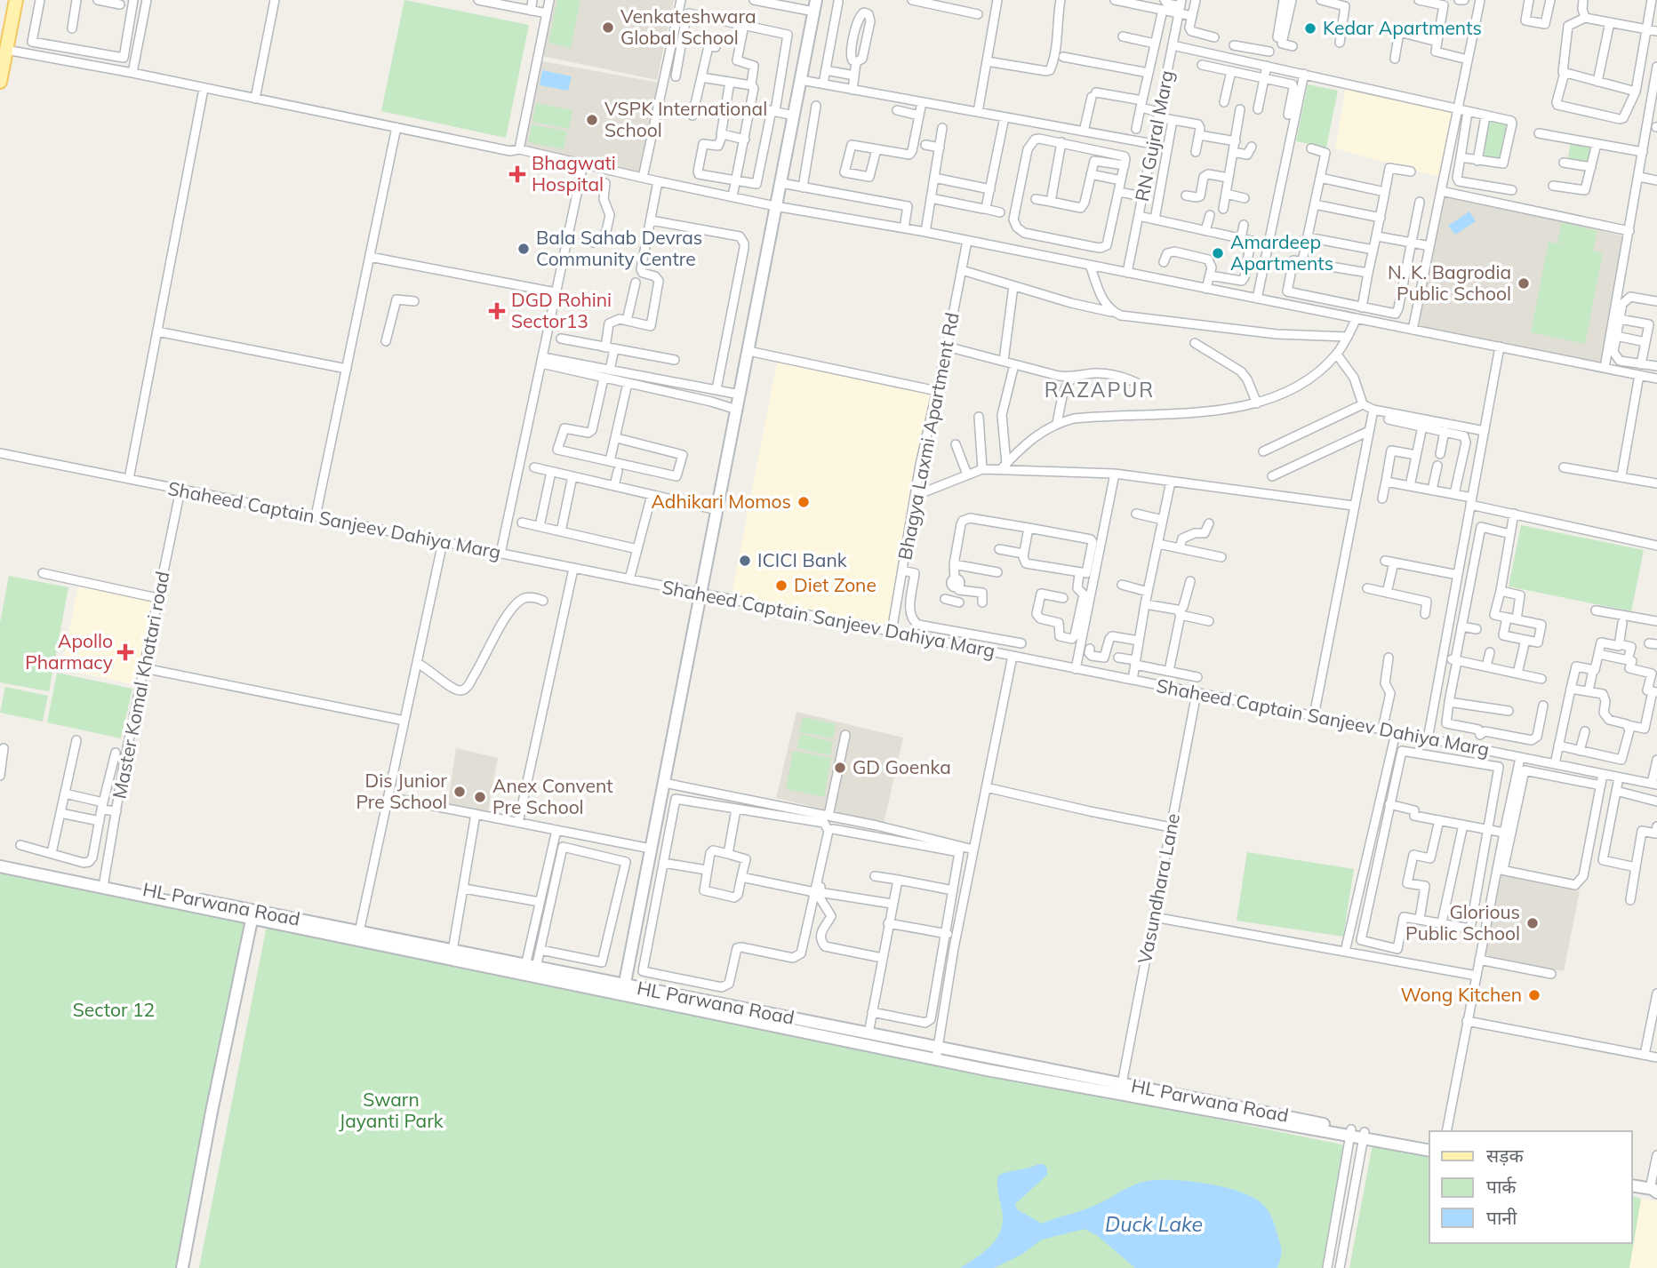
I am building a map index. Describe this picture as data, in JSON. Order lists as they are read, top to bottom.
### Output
{
  "streets": {
    "street": [
      "RN Gujral Marg",
      "Bhagya Laxmi Apartment Rd",
      "Shaheed Captain Sanjeev Dahiya Marg",
      "Master Komal Khatari road",
      "Vasundhara Lane",
      "HL Parwana Road"
    ]
  },
  "crossings": [
    ["Bhagya Laxmi Apartment Rd", "Shaheed Captain Sanjeev Dahiya Marg"],
    ["Shaheed Captain Sanjeev Dahiya Marg", "Master Komal Khatari road"],
    ["Shaheed Captain Sanjeev Dahiya Marg", "Vasundhara Lane"],
    ["Master Komal Khatari road", "HL Parwana Road"],
    ["Vasundhara Lane", "HL Parwana Road"]
  ],
  "districts": ["RAZAPUR"],
  "water": ["Duck Lake"],
  "parks": ["Sector 12", "Swarn Jayanti Park"],
  "places": {
    "other": [
      "Venkateshwara Global School",
      "Kedar Apartments",
      "VSPK International School",
      "Bala Sahab Devras Community Centre",
      "Amardeep Apartments",
      "N. K. Bagrodia Public School",
      "Adhikari Momos",
      "ICICI Bank",
      "Diet Zone",
      "GD Goenka",
      "Dis Junior Pre School",
      "Anex Convent Pre School",
      "Glorious Public School",
      "Wong Kitchen"
    ],
    "health": ["Bhagwati Hospital", "DGD Rohini Sector13", "Apollo Pharmacy"]
  },
  "legend": ["सड़क", "पार्क", "पानी"]
}
